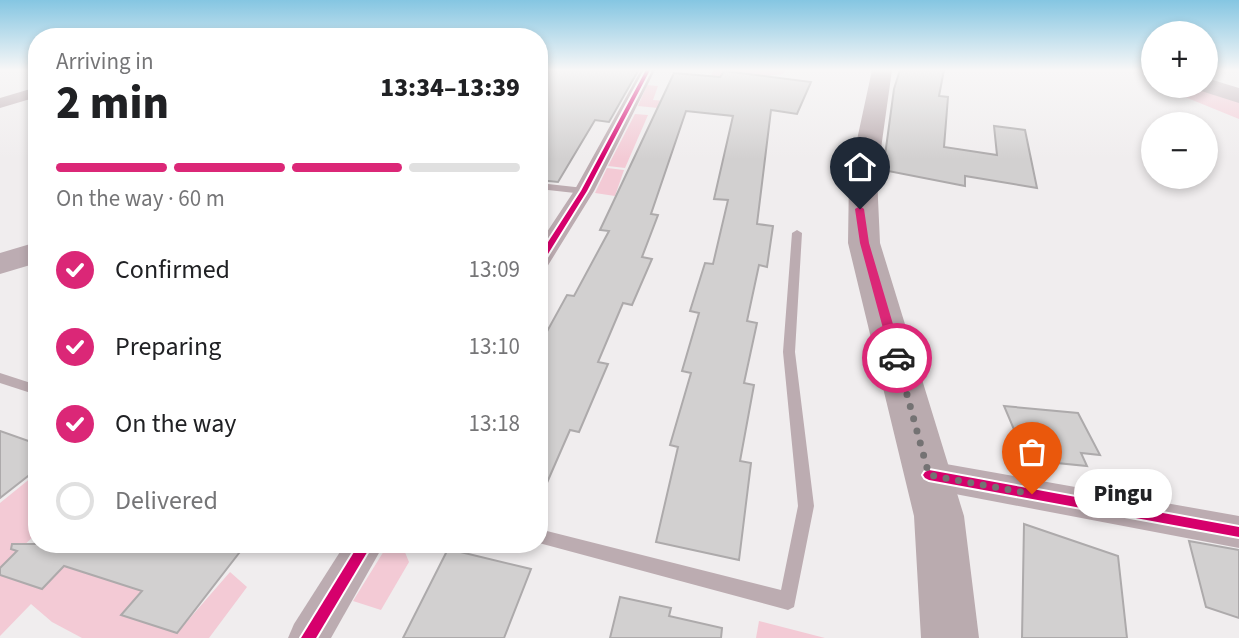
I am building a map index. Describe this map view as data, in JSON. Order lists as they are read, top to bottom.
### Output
{
  "places": ["Pingu"],
  "page": {
    "map_buttons": ["+", "−"],
    "heading": ["2 min", "Arriving in", "13:34–13:39"],
    "bar": "On the way · 60 m",
    "list": [
      ["Confirmed", "13:09"],
      ["Preparing", "13:10"],
      ["On the way", "13:18"],
      "Delivered"
    ],
    "bubble": "Pingu"
  }
}
